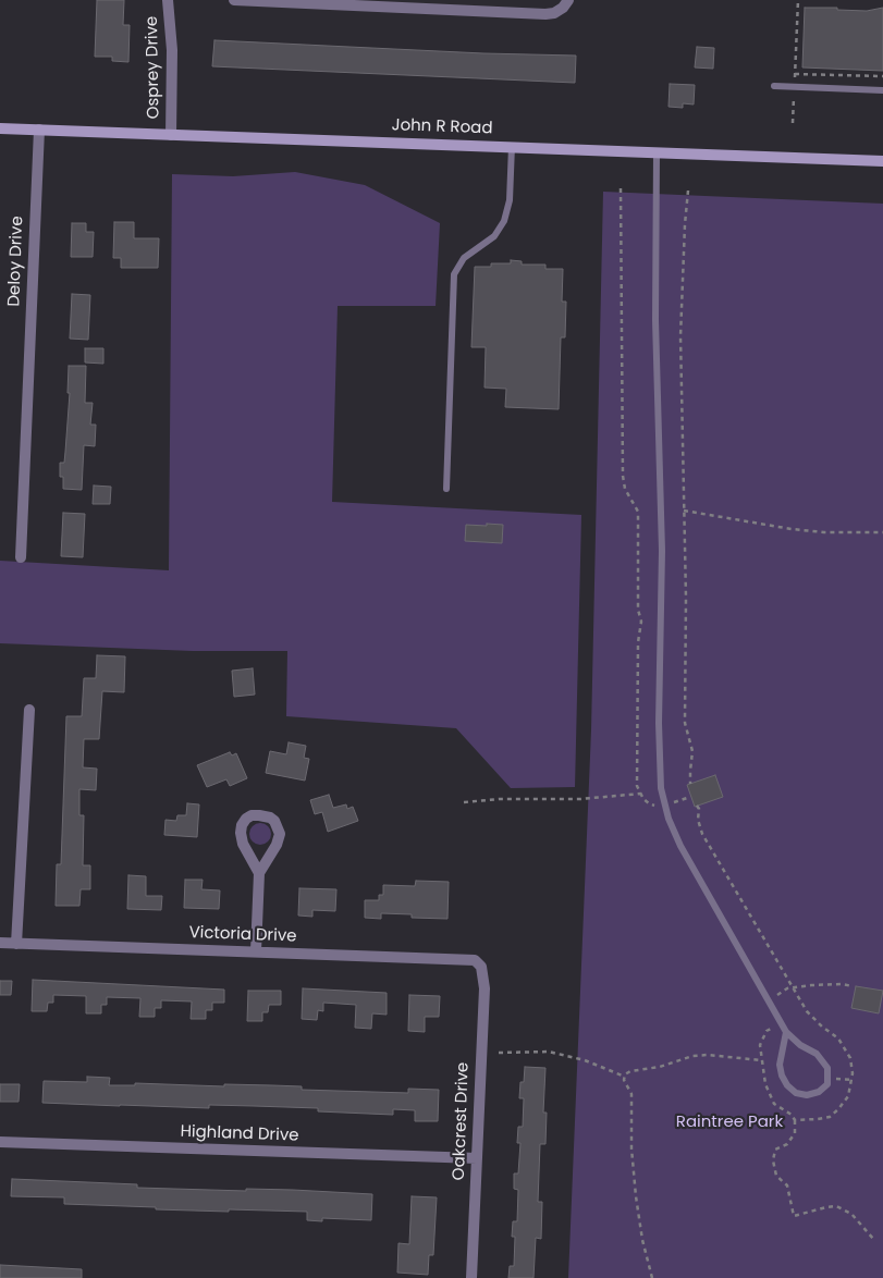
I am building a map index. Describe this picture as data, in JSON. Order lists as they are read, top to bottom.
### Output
{
  "streets": {
    "main road": ["John R Road"],
    "street": [
      "Osprey Drive",
      "Deloy Drive",
      "Victoria Drive",
      "Oakcrest Drive",
      "Highland Drive"
    ]
  },
  "crossings": [
    ["Osprey Drive", "John R Road"],
    ["John R Road", "Deloy Drive"],
    ["Victoria Drive", "Oakcrest Drive"],
    ["Oakcrest Drive", "Highland Drive"]
  ],
  "parks": ["Raintree Park"]
}
